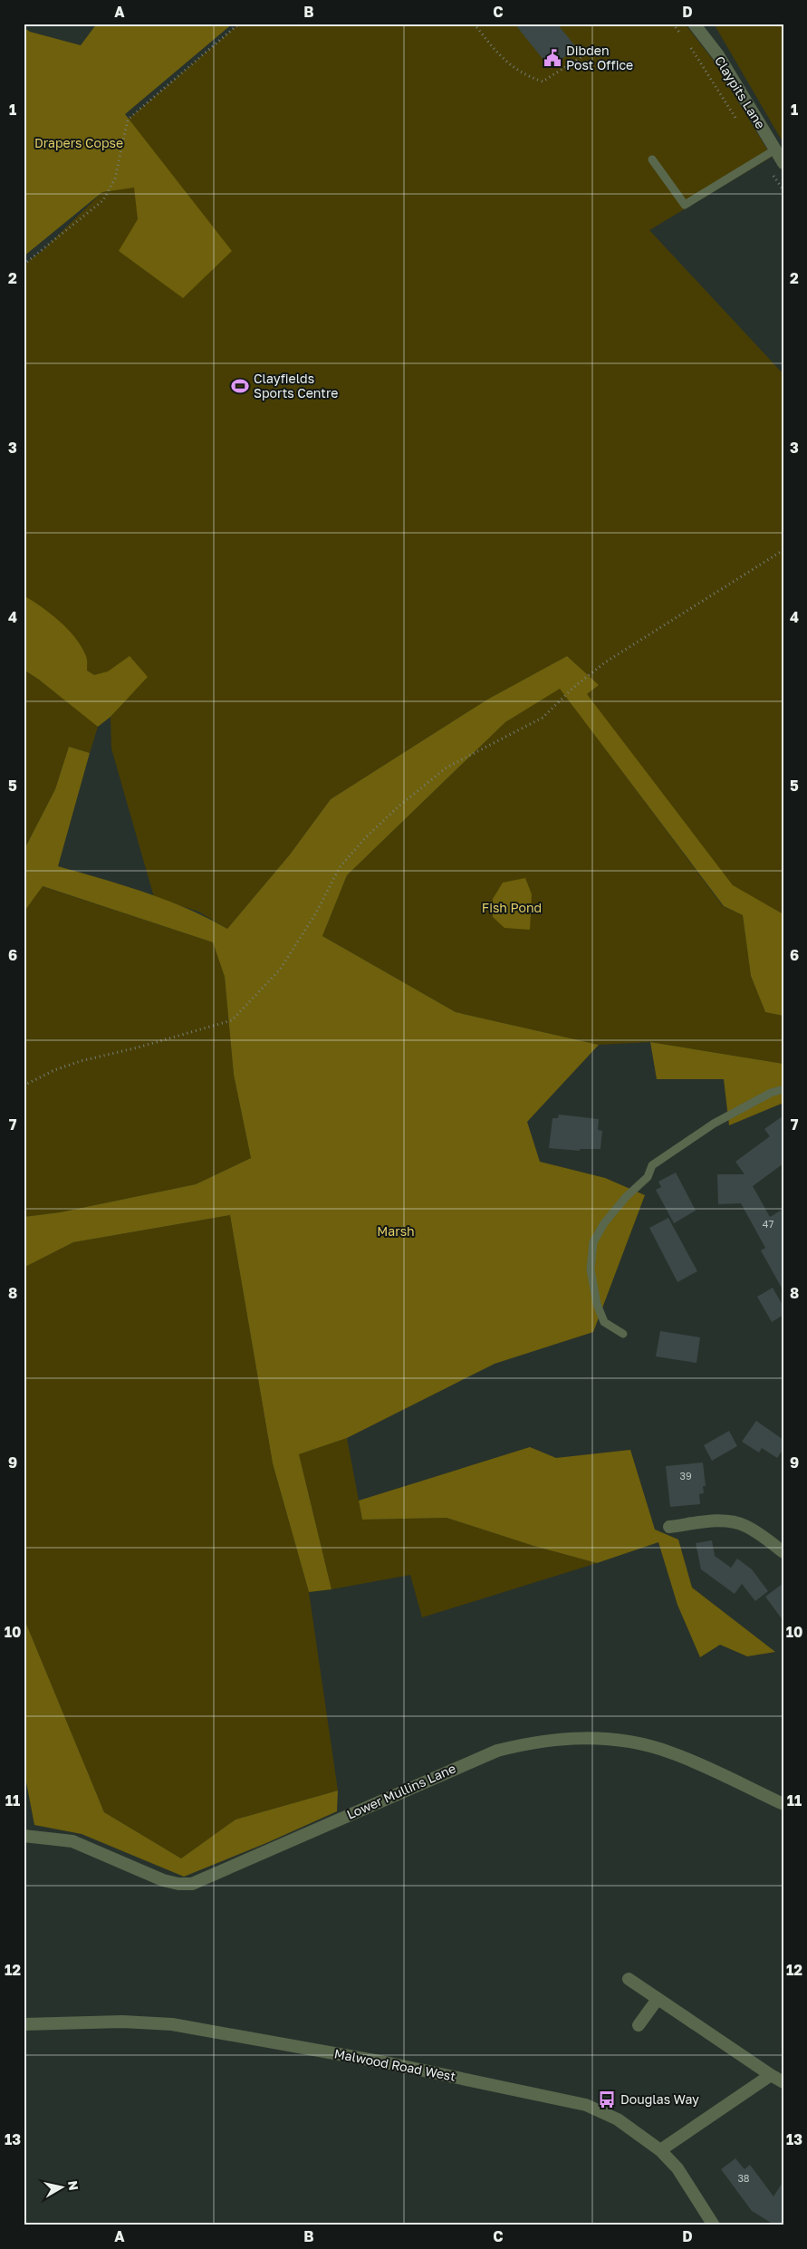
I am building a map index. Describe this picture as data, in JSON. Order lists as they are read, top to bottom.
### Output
{
  "streets": {
    "street": ["Claypits Lane", "Lower Mullins Lane", "Malwood Road West"]
  },
  "parks": ["Drapers Copse", "Fish Pond", "Marsh"],
  "places": {
    "public building": ["Dibden Post Office"],
    "sports": ["Clayfields Sports Centre"],
    "bus stop": ["Douglas Way"]
  },
  "house_numbers": ["47", "39", "38"],
  "north": "right",
  "grid": {
    "columns": [
      "A",
      "B",
      "C",
      "D"
    ],
    "rows": [
      "1",
      "2",
      "3",
      "4",
      "5",
      "6",
      "7",
      "8",
      "9",
      "10",
      "11",
      "12",
      "13"
    ]
  }
}
